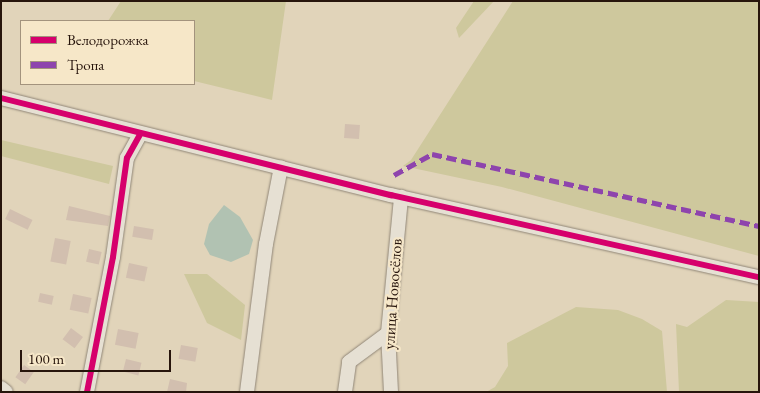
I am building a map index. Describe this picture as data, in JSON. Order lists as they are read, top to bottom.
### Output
{
  "streets": {
    "street": ["улица Новосёлов"]
  },
  "legend": ["Велодорожка", "Тропа"],
  "scale_bar": "100 m"
}
